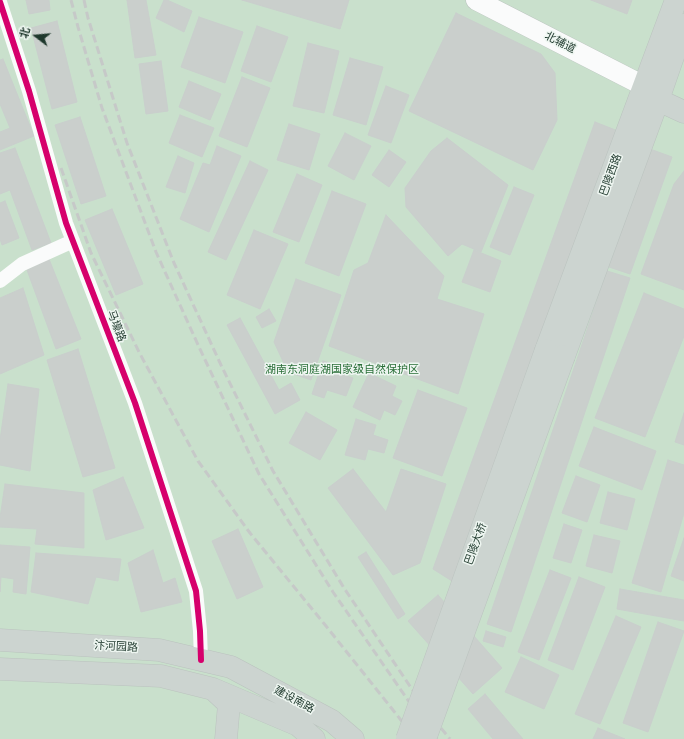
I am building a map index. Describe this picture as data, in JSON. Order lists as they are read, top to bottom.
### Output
{
  "streets": {
    "main road": [
      "北辅道",
      "巴陵西路",
      "巴陵大桥",
      "汴河园路",
      "建设南路"
    ],
    "street": ["马壕路"]
  },
  "crossings": [
    ["北辅道", "巴陵西路"],
    ["巴陵西路", "巴陵大桥"],
    ["马壕路", "汴河园路"],
    ["汴河园路", "建设南路"]
  ],
  "parks": ["湖南东洞庭湖国家级自然保护区"],
  "north": "left"
}
